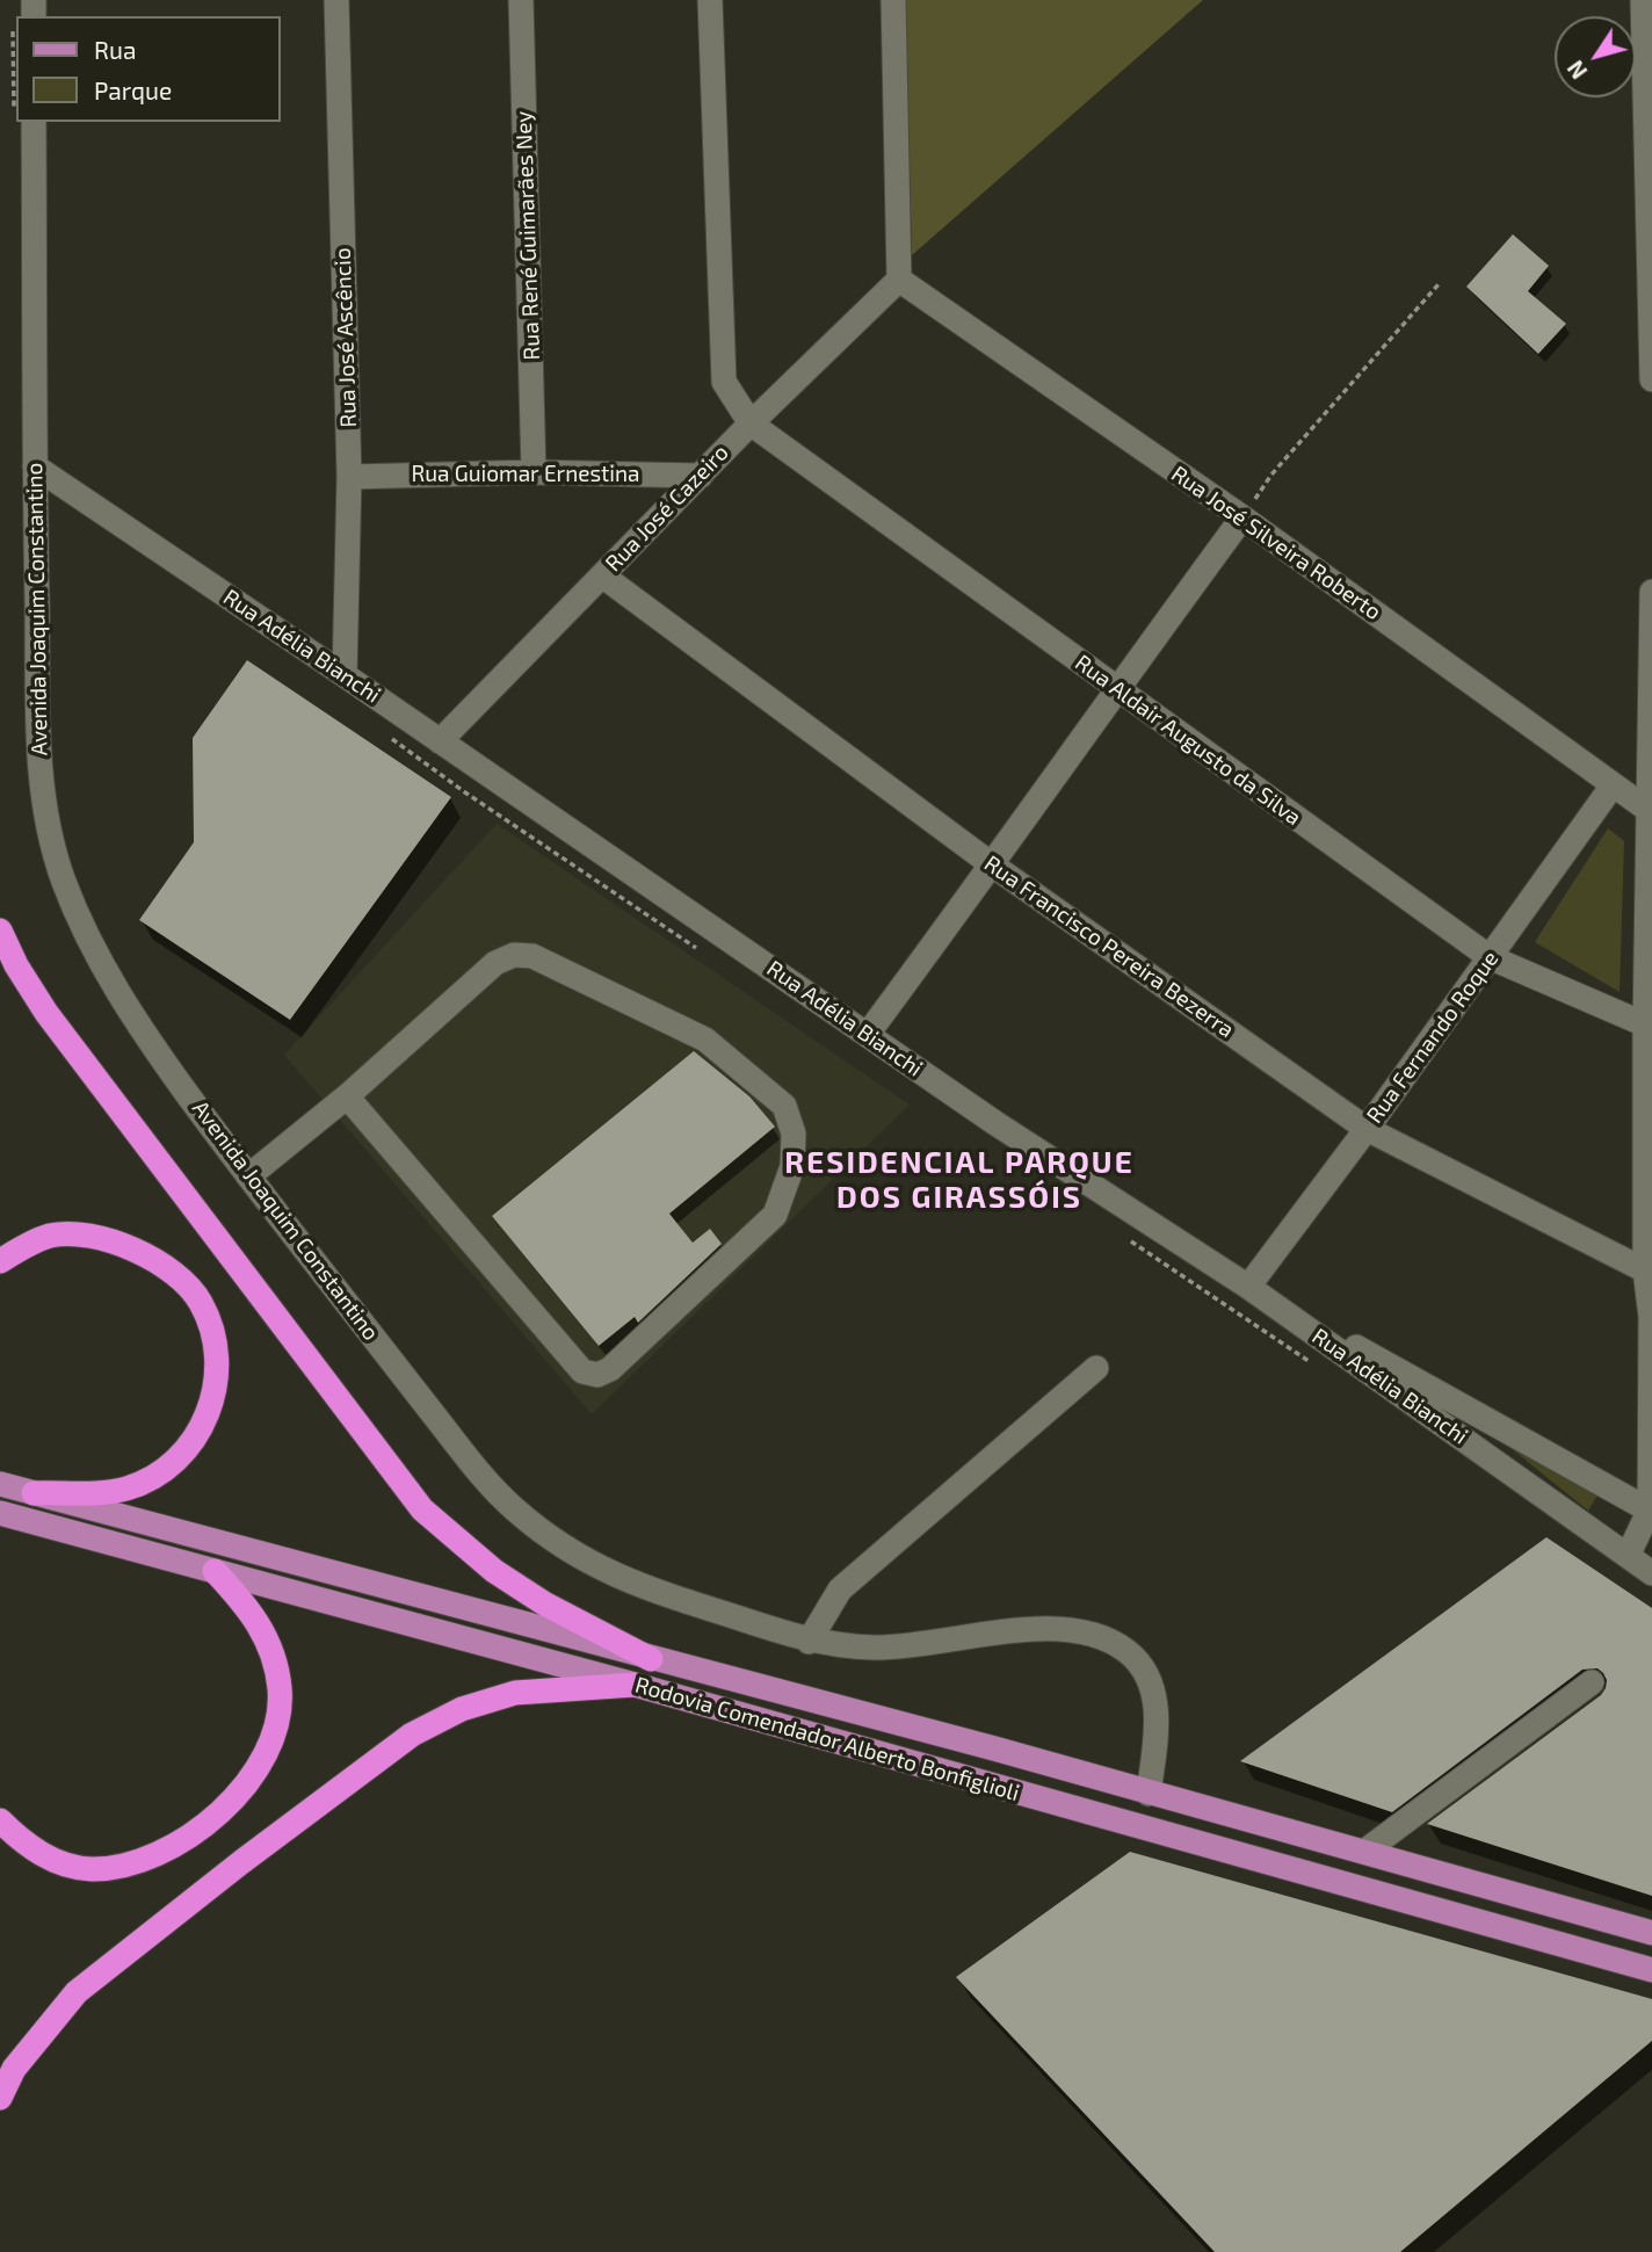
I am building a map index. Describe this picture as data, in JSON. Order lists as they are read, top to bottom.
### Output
{
  "streets": {
    "main road": ["Rodovia Comendador Alberto Bonfiglioli"],
    "street": [
      "Rua René Guimarães Ney",
      "Rua José Ascêncio",
      "Rua Guiomar Ernestina",
      "Rua José Cazeiro",
      "Rua José Silveira Roberto",
      "Avenida Joaquim Constantino",
      "Rua Adélia Bianchi",
      "Rua Aldair Augusto da Silva",
      "Rua Francisco Pereira Bezerra",
      "Rua Fernando Roque"
    ]
  },
  "crossings": [
    ["Rua René Guimarães Ney", "Rua Guiomar Ernestina"],
    ["Rua José Ascêncio", "Rua Guiomar Ernestina"],
    ["Rua José Ascêncio", "Rua Adélia Bianchi"],
    ["Rua Guiomar Ernestina", "Rua José Cazeiro"],
    ["Rua José Cazeiro", "Rua José Silveira Roberto"],
    ["Rua José Cazeiro", "Rua Adélia Bianchi"],
    ["Rua José Cazeiro", "Rua Aldair Augusto da Silva"],
    ["Rua José Cazeiro", "Rua Francisco Pereira Bezerra"],
    ["Rua José Silveira Roberto", "Rua Fernando Roque"],
    ["Avenida Joaquim Constantino", "Rua Adélia Bianchi"],
    ["Avenida Joaquim Constantino", "Rodovia Comendador Alberto Bonfiglioli"],
    ["Rua Adélia Bianchi", "Rua Fernando Roque"],
    ["Rua Aldair Augusto da Silva", "Rua Fernando Roque"],
    ["Rua Francisco Pereira Bezerra", "Rua Fernando Roque"]
  ],
  "districts": ["RESIDENCIAL PARQUE DOS GIRASSÓIS"],
  "legend": ["Rua", "Parque"],
  "north": "bottom left"
}
